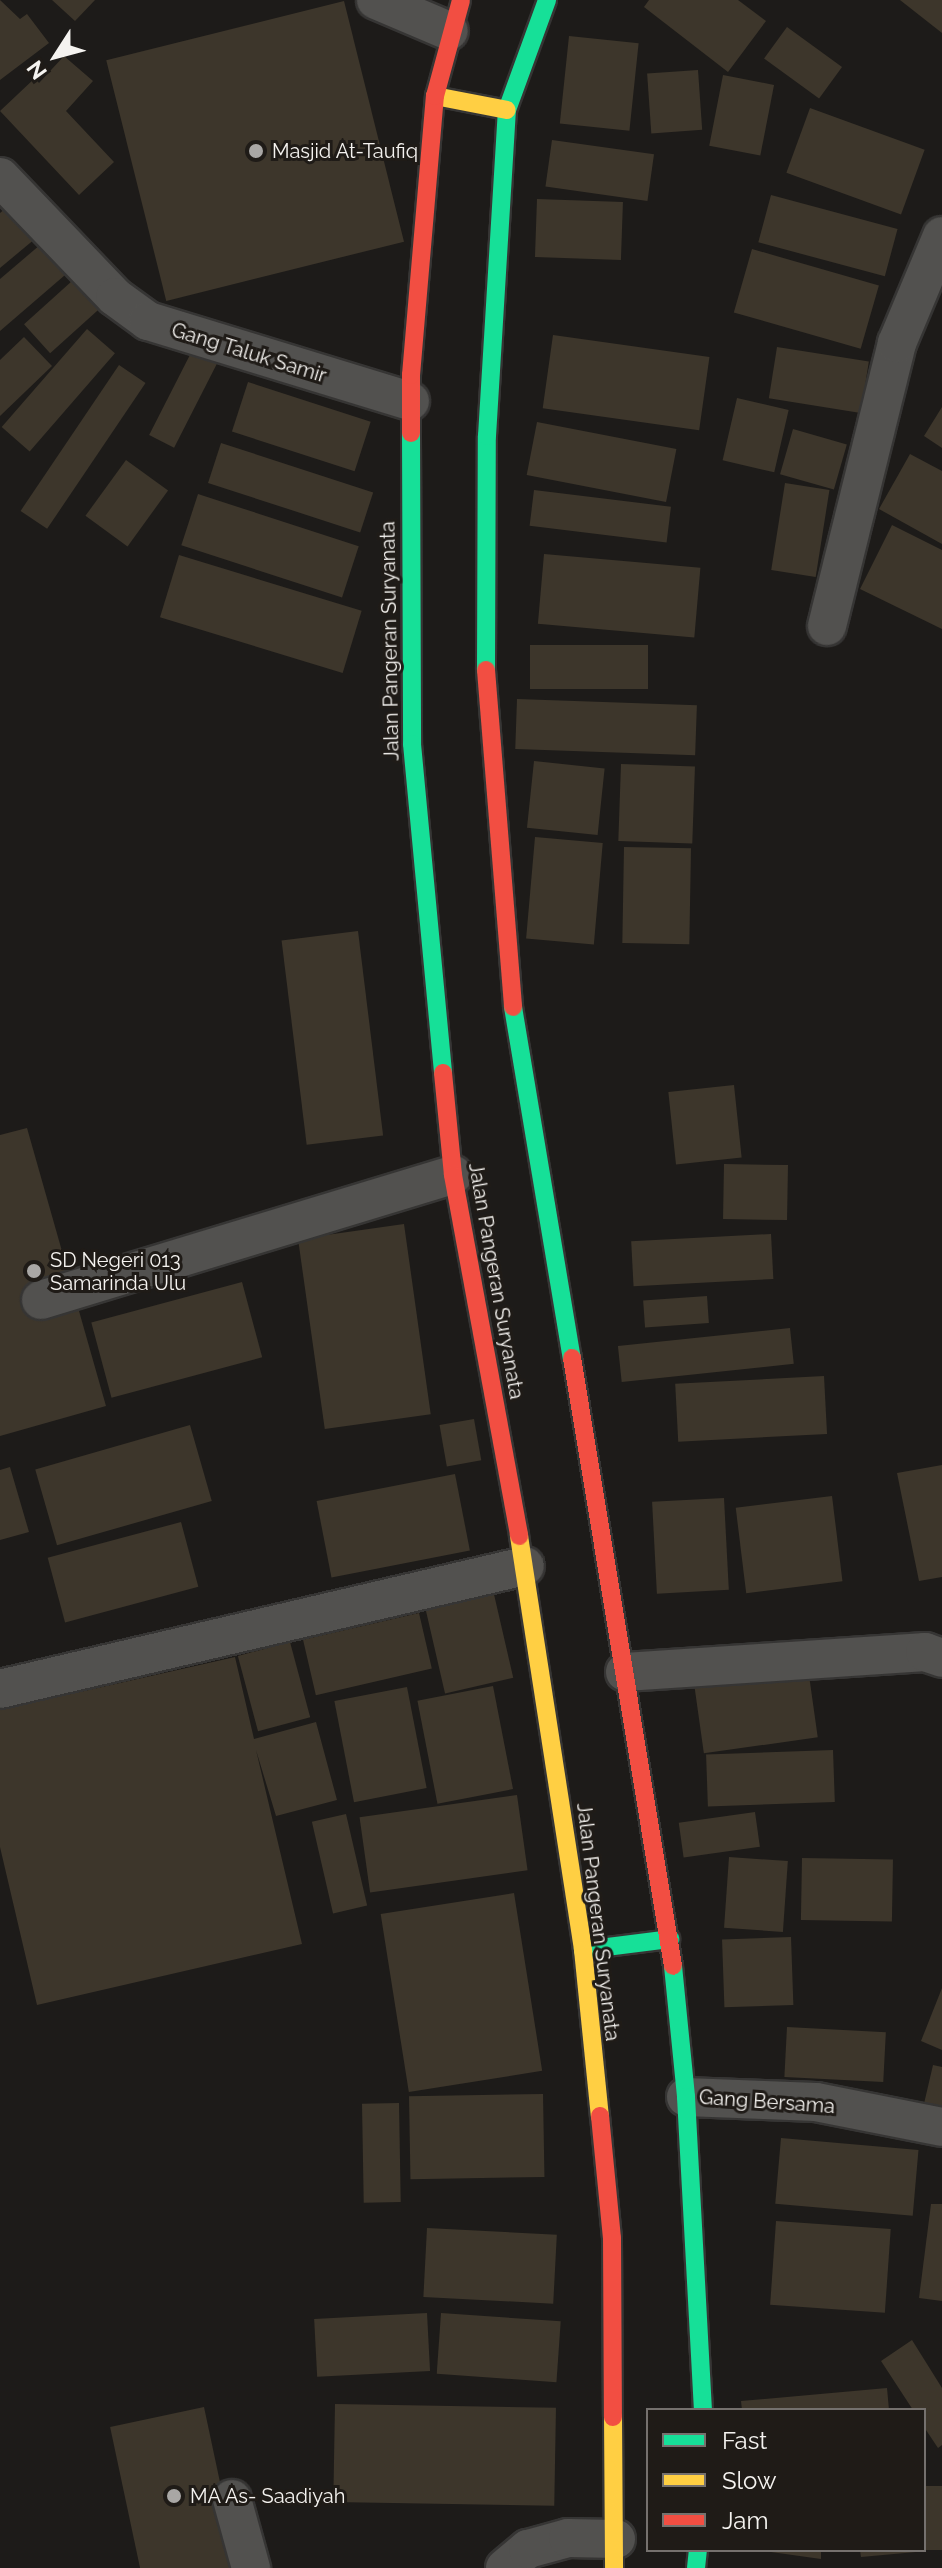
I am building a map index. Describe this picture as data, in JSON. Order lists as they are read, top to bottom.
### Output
{
  "streets": {
    "main road": ["Jalan Pangeran Suryanata"],
    "street": ["Gang Taluk Samir", "Gang Bersama"]
  },
  "crossings": [
    ["Gang Taluk Samir", "Jalan Pangeran Suryanata"]
  ],
  "places": ["Masjid At-Taufiq", "SD Negeri 013 Samarinda Ulu", "MA As- Saadiyah"],
  "legend": ["Fast", "Slow", "Jam"],
  "north": "bottom left"
}
